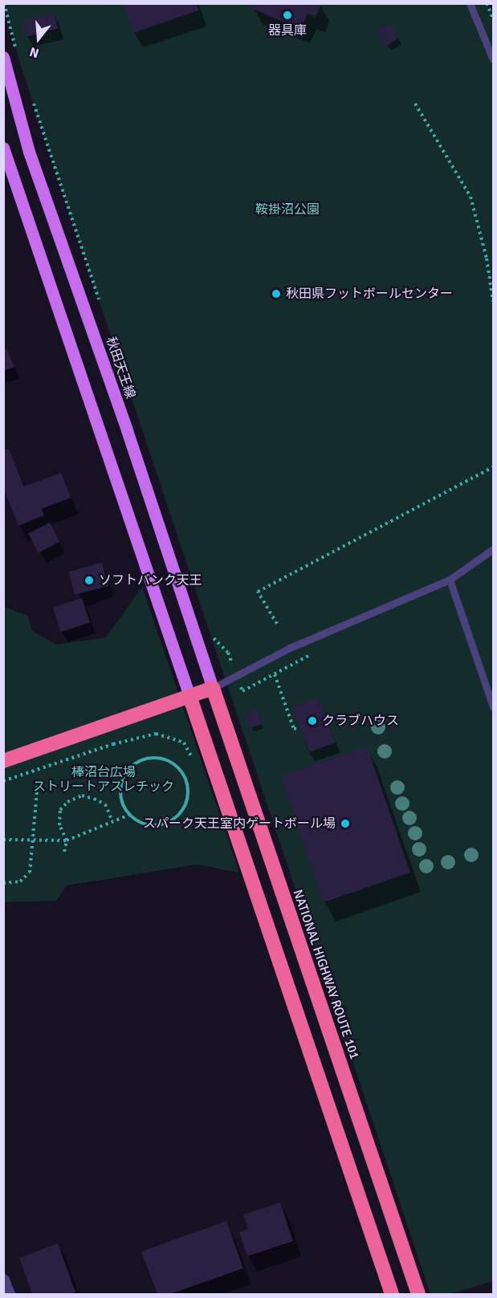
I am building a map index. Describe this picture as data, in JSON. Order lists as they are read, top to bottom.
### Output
{
  "streets": {
    "highway": ["NATIONAL HIGHWAY ROUTE 101"],
    "main road": ["秋田天王線"]
  },
  "crossings": [
    ["秋田天王線", "NATIONAL HIGHWAY ROUTE 101"]
  ],
  "parks": ["鞍掛沼公園", "棒沼台広場 ストリートアスレチック"],
  "places": [
    "器具庫",
    "秋田県フットボールセンター",
    "ソフトバンク天王",
    "クラブハウス",
    "スパーク天王室内ゲートボール場"
  ],
  "north": "bottom"
}
